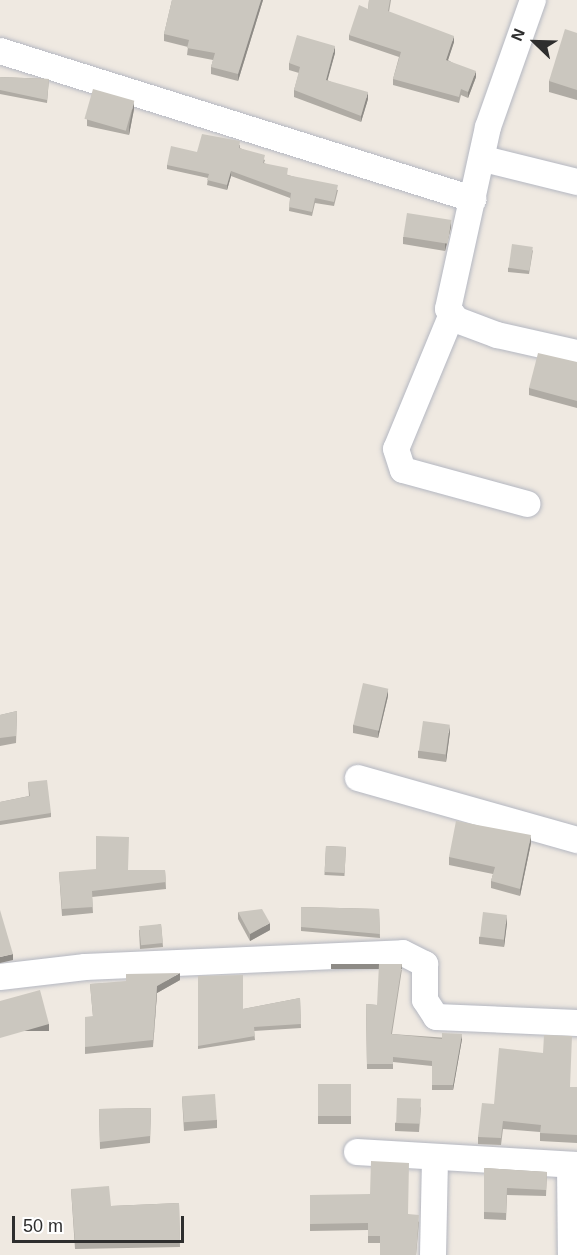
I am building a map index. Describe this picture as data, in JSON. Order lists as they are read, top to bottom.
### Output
{
  "scale_bar": "50 m",
  "north": "top left"
}
